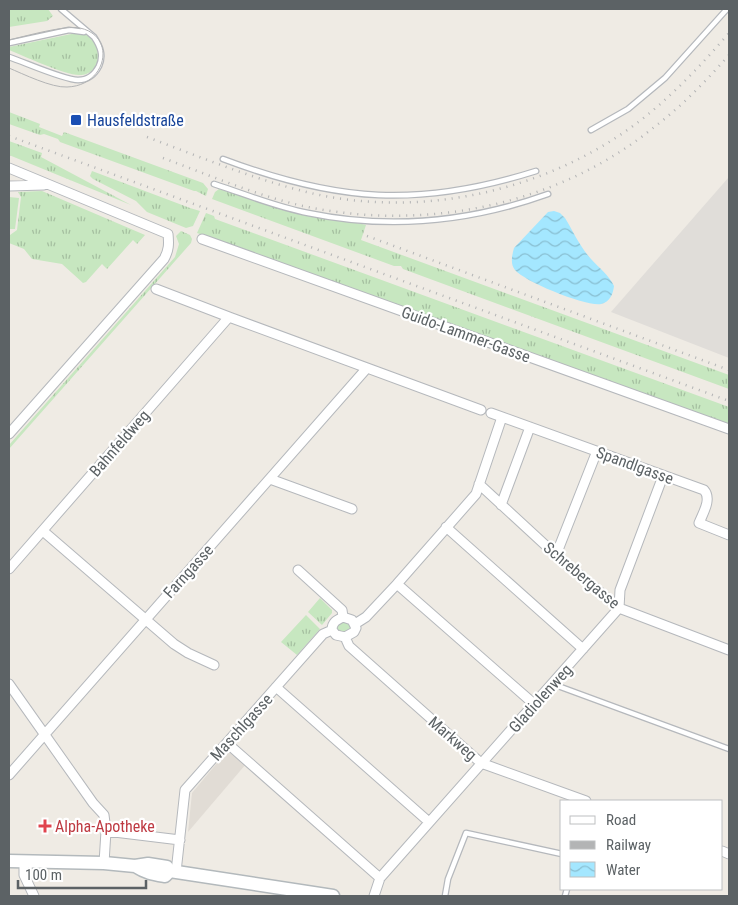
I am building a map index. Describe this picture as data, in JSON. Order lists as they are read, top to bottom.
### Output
{
  "streets": {
    "street": [
      "Guido-Lammer-Gasse",
      "Bahnfeldweg",
      "Spandlgasse",
      "Farngasse",
      "Schrebergasse",
      "Gladiolenweg",
      "Maschlgasse",
      "Markweg"
    ]
  },
  "crossings": [
    ["Schrebergasse", "Gladiolenweg"],
    ["Gladiolenweg", "Markweg"],
    ["Maschlgasse", "Markweg"]
  ],
  "places": {
    "transit": ["Hausfeldstraße"],
    "health": ["Alpha-Apotheke"]
  },
  "legend": ["Road", "Railway", "Water"],
  "scale_bar": "100 m"
}
